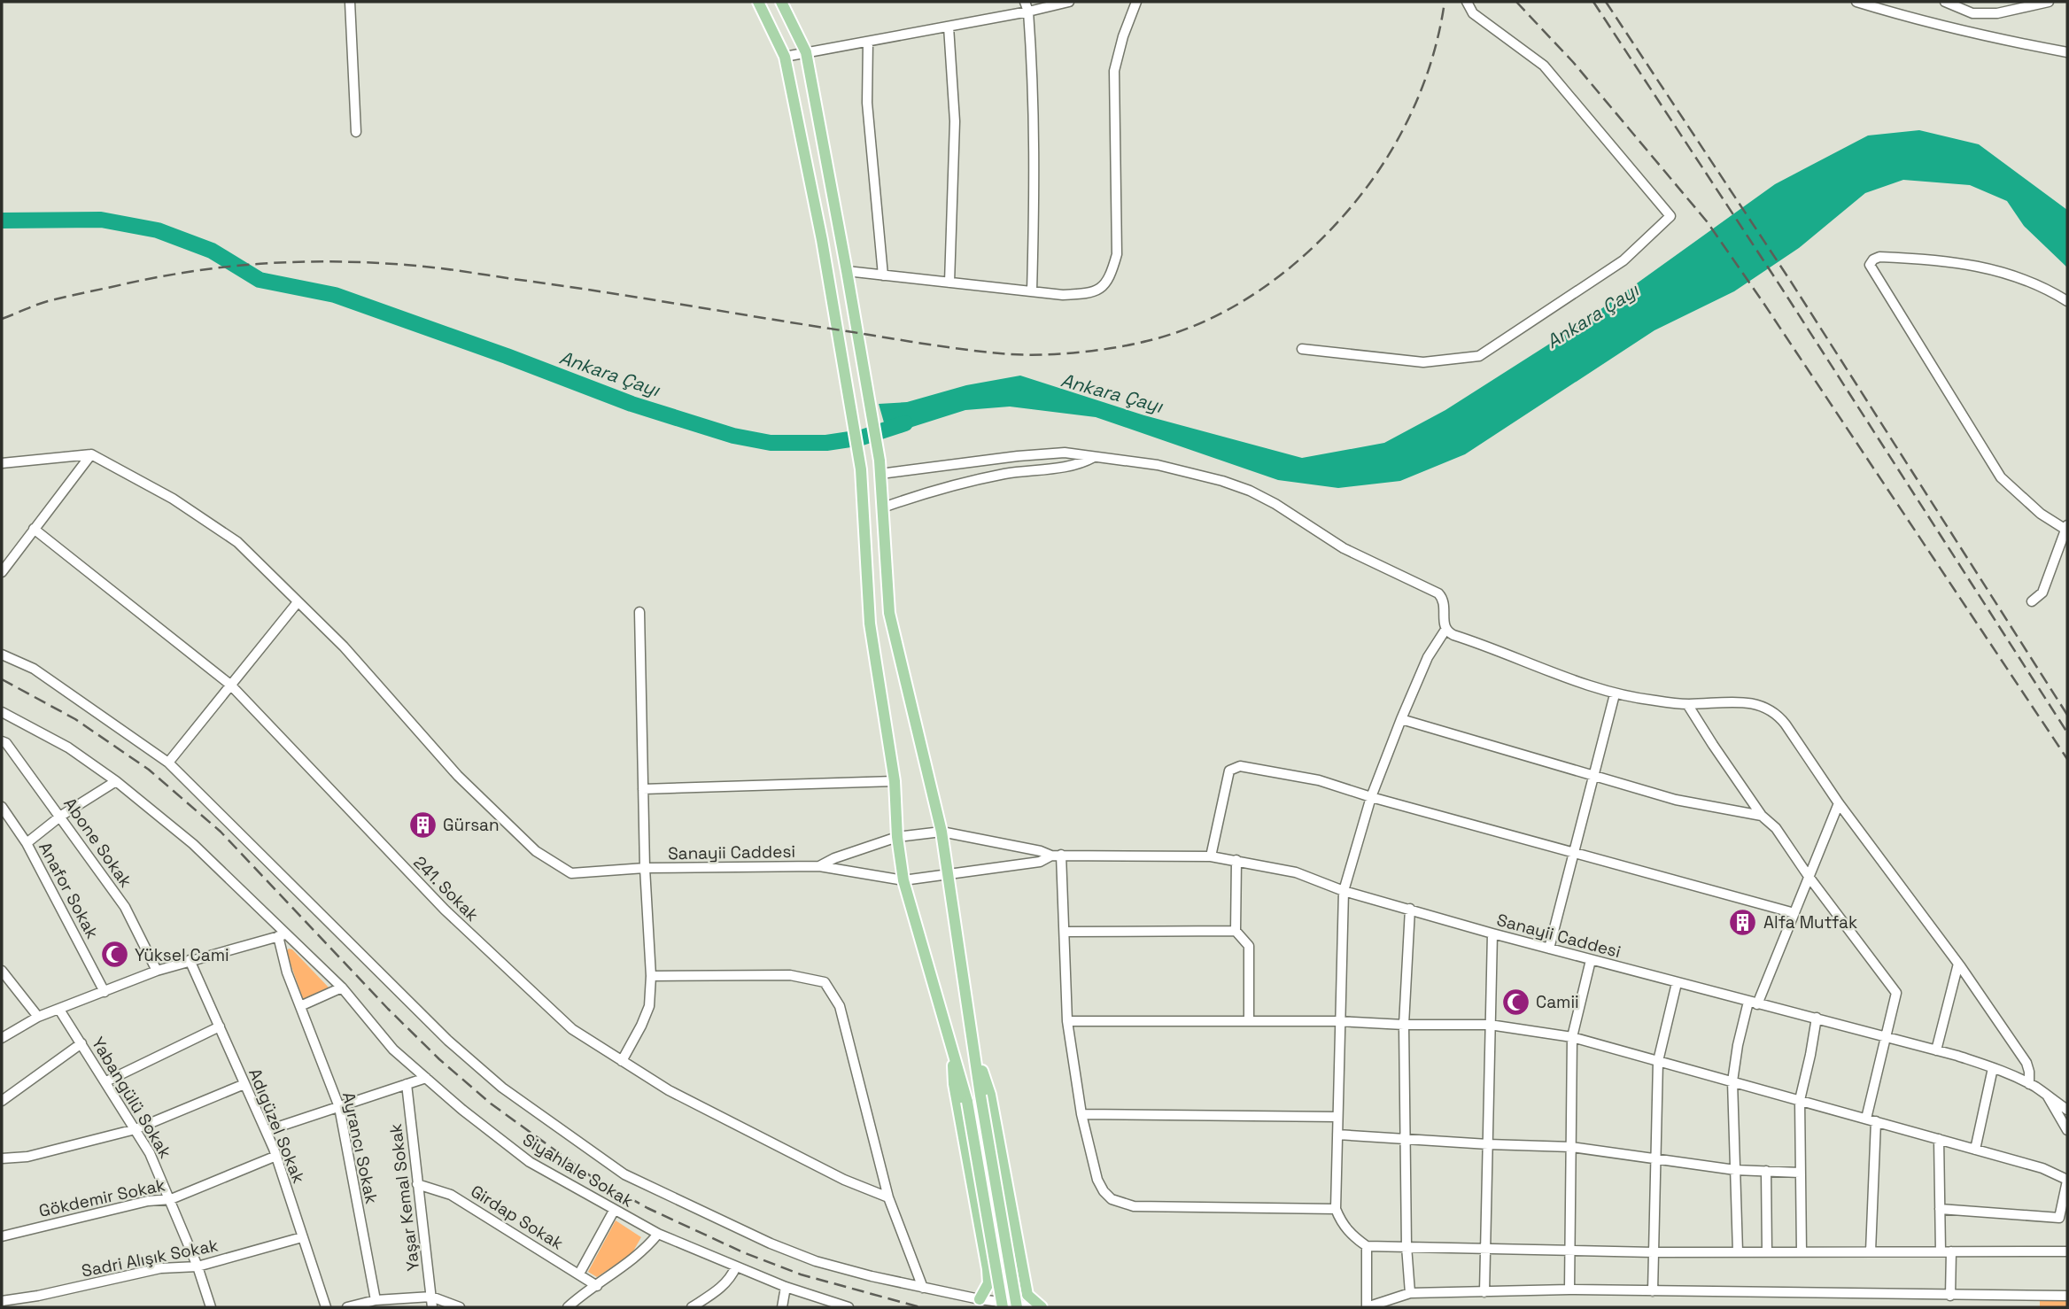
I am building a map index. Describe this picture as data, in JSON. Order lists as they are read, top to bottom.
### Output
{
  "streets": {
    "street": [
      "Abone Sokak",
      "Sanayii Caddesi",
      "241. Sokak",
      "Anafor Sokak",
      "Yabangülü Sokak",
      "Adıgüzel Sokak",
      "Ayrancı Sokak",
      "Siyahlale Sokak",
      "Gökdemir Sokak",
      "Yaşar Kemal Sokak",
      "Girdap Sokak",
      "Sadri Alışık Sokak"
    ]
  },
  "crossings": [
    ["Yabangülü Sokak", "Gökdemir Sokak"],
    ["Yabangülü Sokak", "Sadri Alışık Sokak"],
    ["Adıgüzel Sokak", "Gökdemir Sokak"],
    ["Adıgüzel Sokak", "Sadri Alışık Sokak"],
    ["Ayrancı Sokak", "Siyahlale Sokak"],
    ["Yaşar Kemal Sokak", "Girdap Sokak"]
  ],
  "water": ["Ankara Çayı"],
  "places": {
    "building": ["Gürsan", "Alfa Mutfak"],
    "mosque": ["Yüksel Cami", "Camii"]
  }
}
